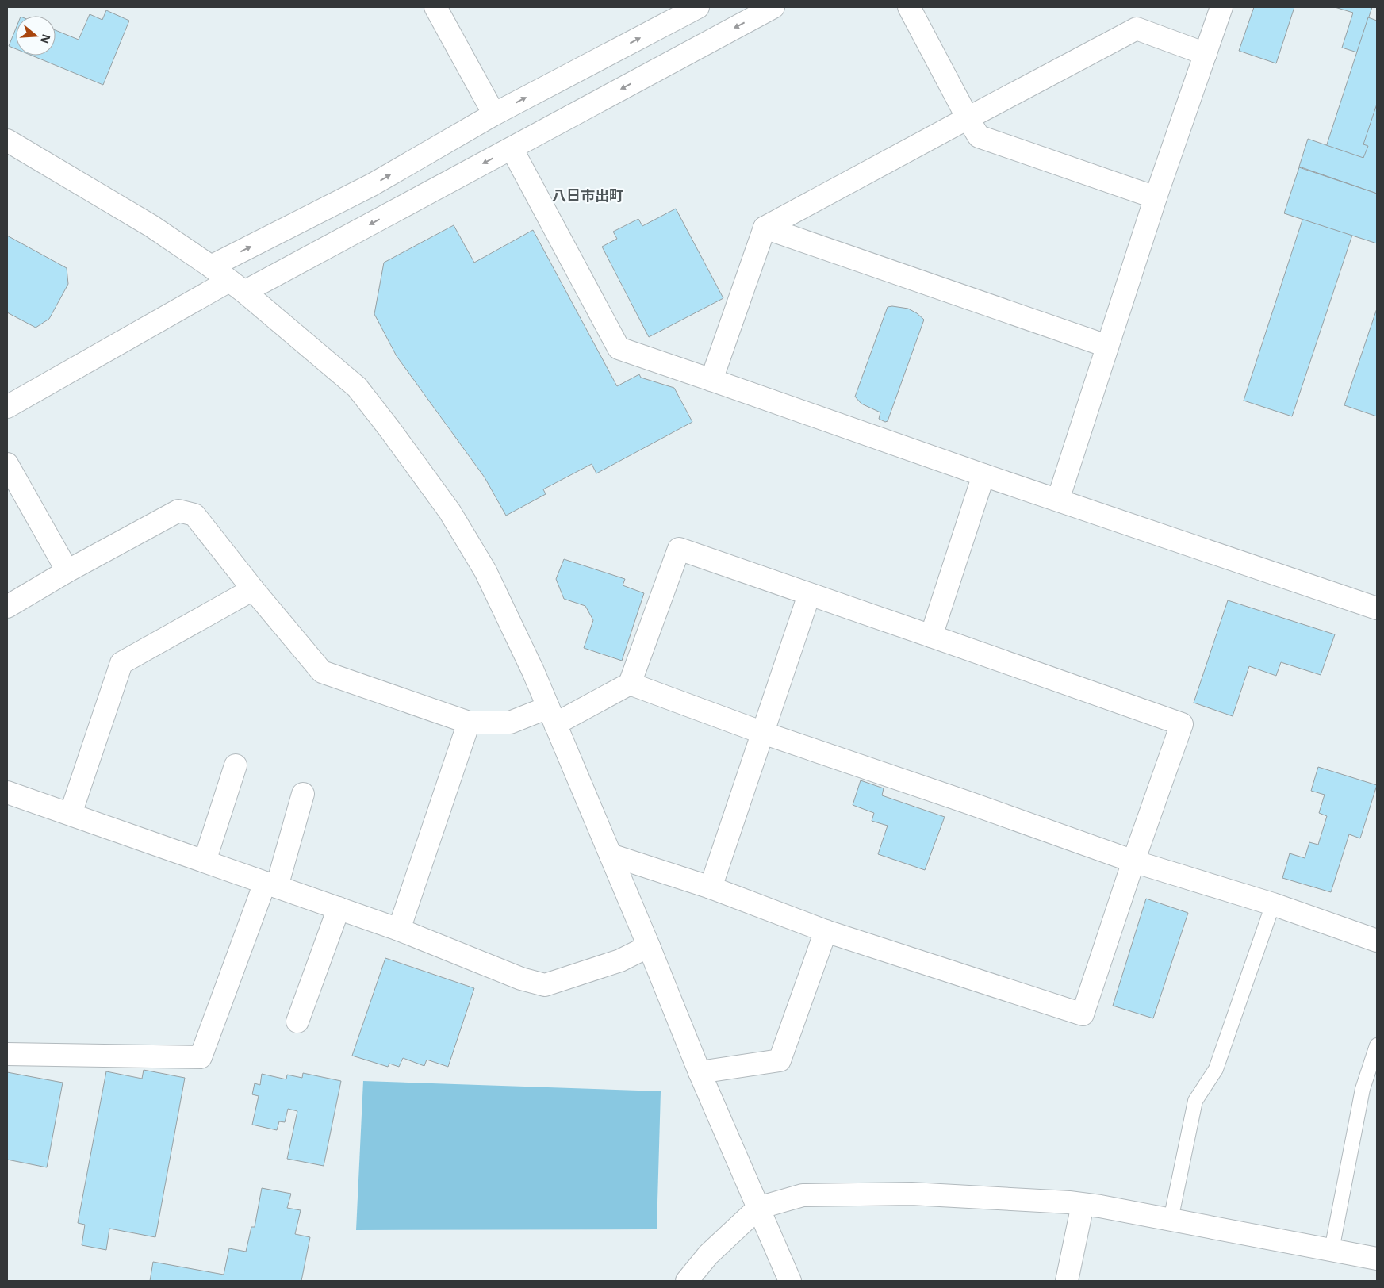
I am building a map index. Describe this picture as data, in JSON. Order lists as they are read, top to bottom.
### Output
{
  "districts": ["八日市出町"],
  "north": "right"
}
